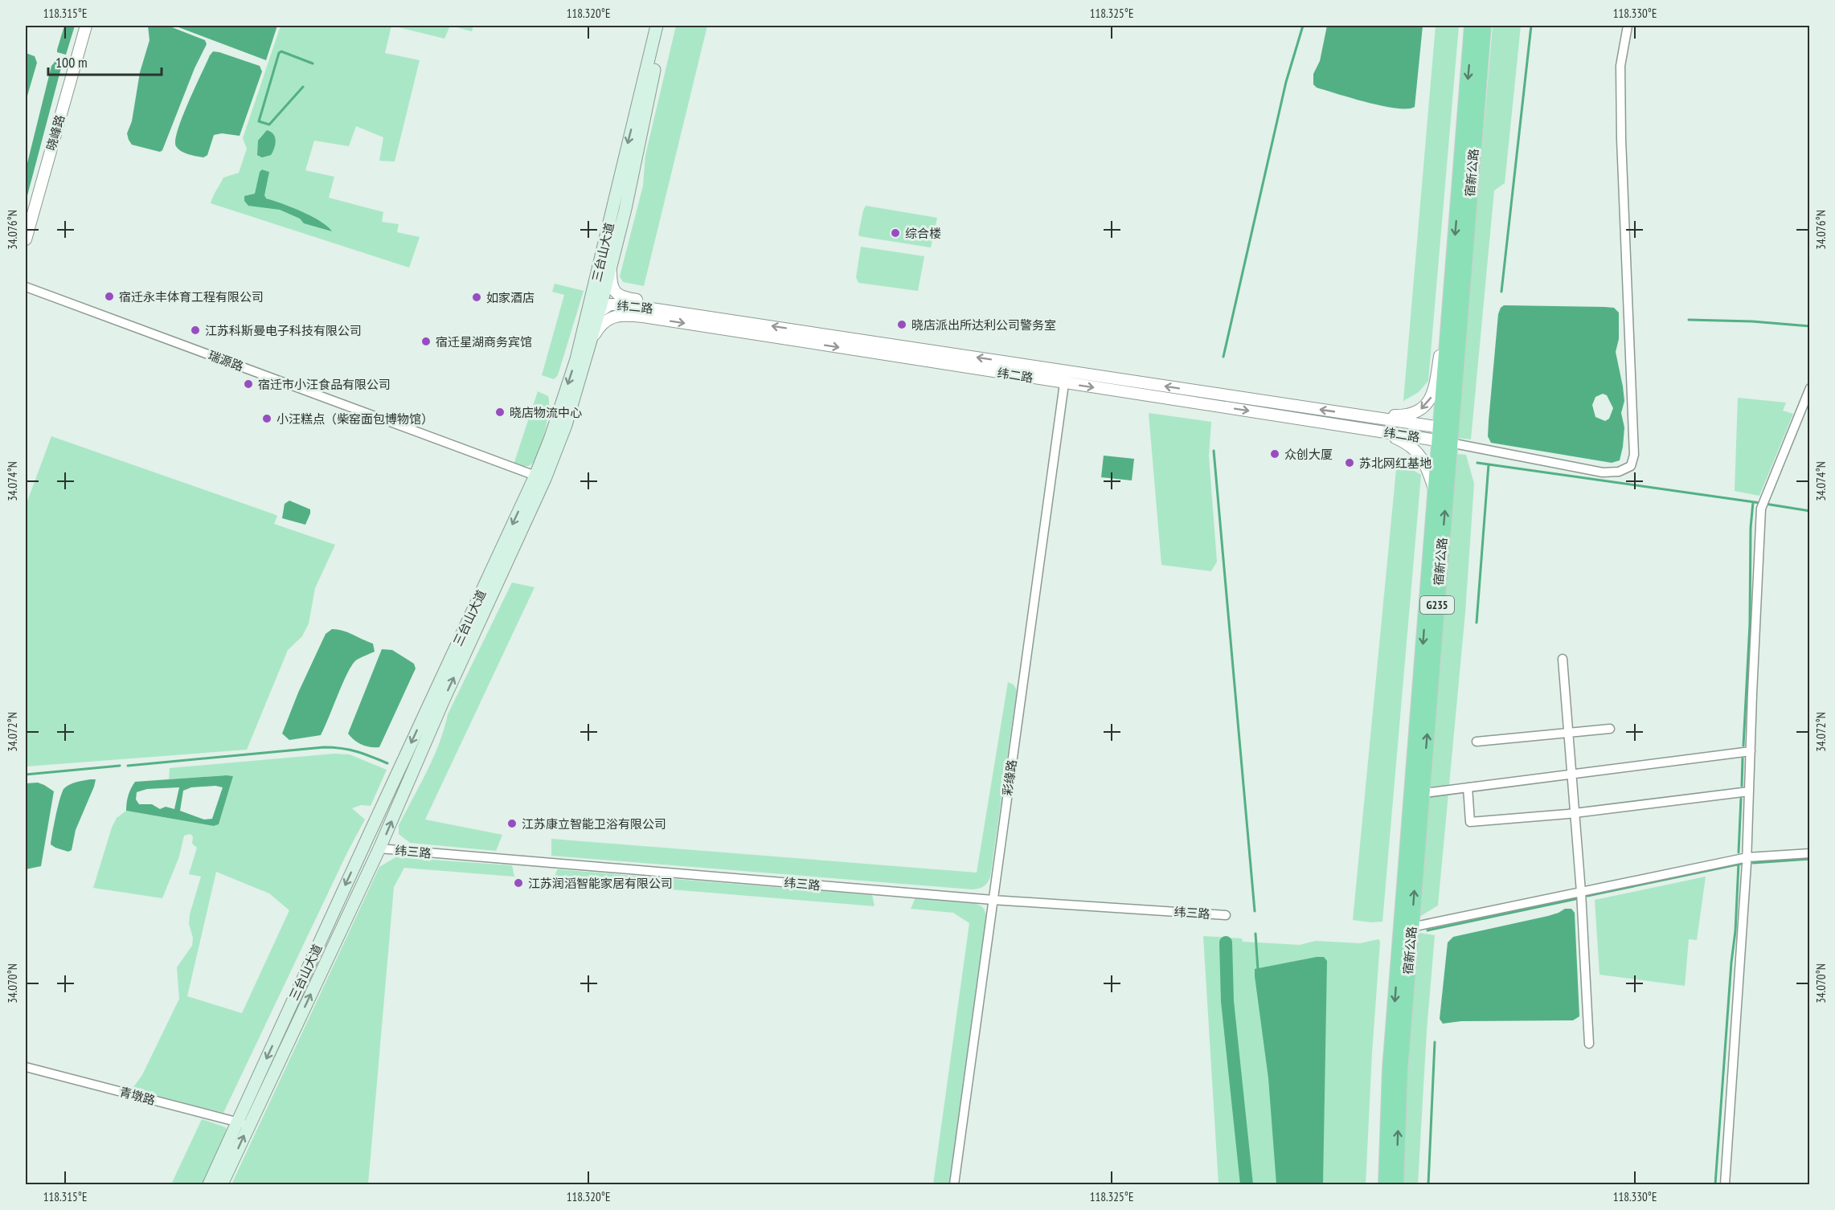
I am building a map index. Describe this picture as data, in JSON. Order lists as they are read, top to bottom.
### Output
{
  "streets": {
    "highway": ["宿新公路", "G235"],
    "main road": ["三台山大道"],
    "street": [
      "晓峰路",
      "纬二路",
      "瑞源路",
      "彩缘路",
      "纬三路",
      "青墩路"
    ]
  },
  "crossings": [
    ["宿新公路", "纬二路"],
    ["三台山大道", "纬二路"],
    ["三台山大道", "瑞源路"],
    ["三台山大道", "纬三路"],
    ["三台山大道", "青墩路"],
    ["纬二路", "彩缘路"],
    ["彩缘路", "纬三路"]
  ],
  "places": [
    "综合楼",
    "宿迁永丰体育工程有限公司",
    "如家酒店",
    "晓店派出所达利公司警务室",
    "江苏科斯曼电子科技有限公司",
    "宿迁星湖商务宾馆",
    "宿迁市小汪食品有限公司",
    "晓店物流中心",
    "小汪糕点（柴窑面包博物馆）",
    "众创大厦",
    "苏北网红基地",
    "江苏康立智能卫浴有限公司",
    "江苏润滔智能家居有限公司"
  ],
  "scale_bar": "100 m",
  "coordinates": [
    "118.315°E",
    "118.320°E",
    "118.325°E",
    "118.330°E",
    "34.076°N",
    "34.074°N",
    "34.072°N",
    "34.070°N"
  ]
}
